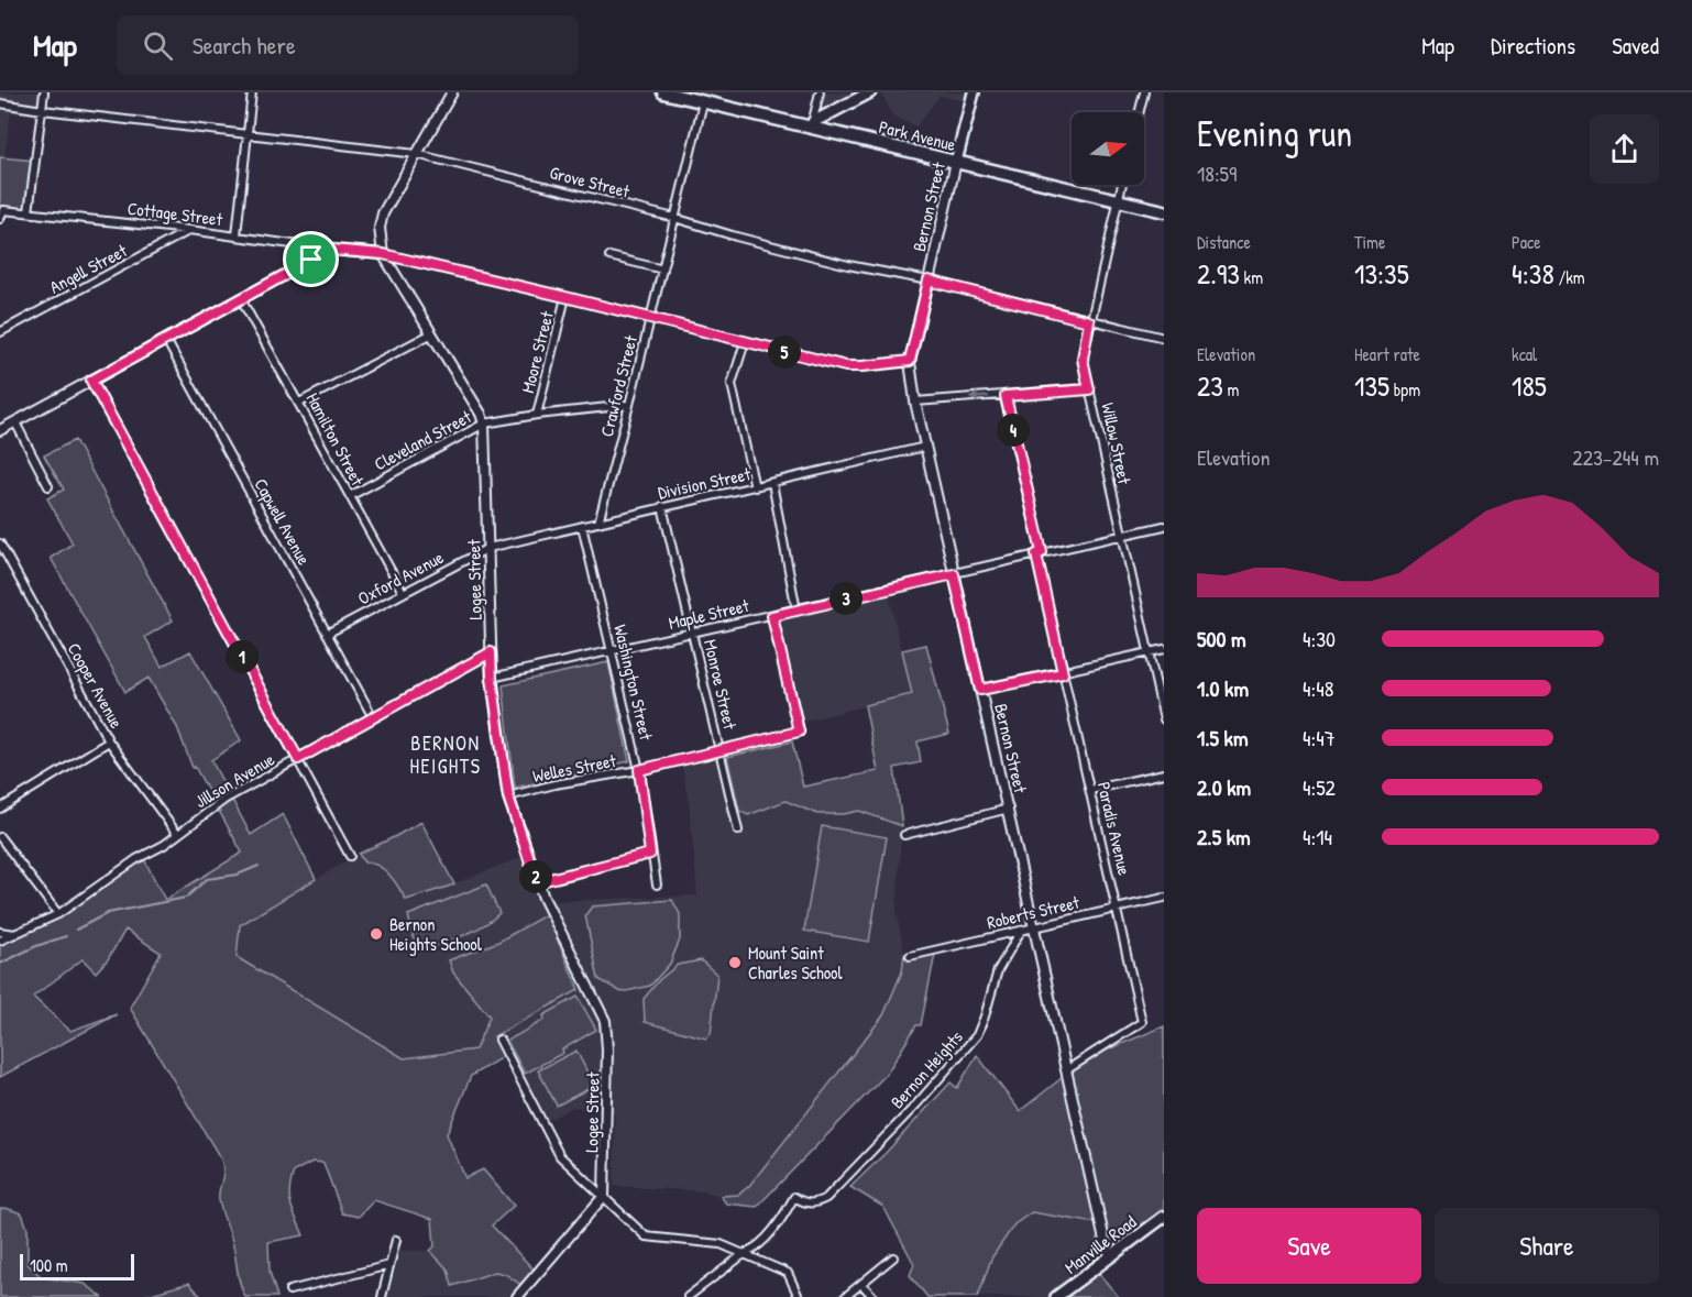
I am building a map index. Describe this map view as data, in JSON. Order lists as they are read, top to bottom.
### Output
{
  "streets": {
    "main road": ["Park Avenue", "Bernon Street", "Manville Road"],
    "street": [
      "Grove Street",
      "Cottage Street",
      "Angell Street",
      "Moore Street",
      "Crawford Street",
      "Hamilton Street",
      "Cleveland Street",
      "Willow Street",
      "Division Street",
      "Capwell Avenue",
      "Oxford Avenue",
      "Logee Street",
      "Maple Street",
      "Washington Street",
      "Monroe Street",
      "Cooper Avenue",
      "Welles Street",
      "Jillson Avenue",
      "Paradis Avenue",
      "Roberts Street",
      "Bernon Heights"
    ]
  },
  "crossings": [
    ["Park Avenue", "Bernon Street"],
    ["Park Avenue", "Crawford Street"],
    ["Park Avenue", "Willow Street"],
    ["Grove Street", "Bernon Street"],
    ["Grove Street", "Crawford Street"],
    ["Grove Street", "Willow Street"],
    ["Grove Street", "Logee Street"],
    ["Bernon Street", "Division Street"],
    ["Bernon Street", "Maple Street"],
    ["Bernon Street", "Paradis Avenue"],
    ["Bernon Street", "Roberts Street"],
    ["Bernon Street", "Manville Road"],
    ["Cottage Street", "Angell Street"],
    ["Moore Street", "Cleveland Street"],
    ["Crawford Street", "Cleveland Street"],
    ["Crawford Street", "Division Street"],
    ["Hamilton Street", "Cleveland Street"],
    ["Hamilton Street", "Oxford Avenue"],
    ["Cleveland Street", "Logee Street"],
    ["Willow Street", "Maple Street"],
    ["Division Street", "Oxford Avenue"],
    ["Division Street", "Logee Street"],
    ["Division Street", "Washington Street"],
    ["Division Street", "Monroe Street"],
    ["Capwell Avenue", "Oxford Avenue"],
    ["Capwell Avenue", "Jillson Avenue"],
    ["Oxford Avenue", "Logee Street"],
    ["Logee Street", "Maple Street"],
    ["Logee Street", "Welles Street"],
    ["Logee Street", "Jillson Avenue"],
    ["Maple Street", "Washington Street"],
    ["Maple Street", "Monroe Street"],
    ["Maple Street", "Welles Street"],
    ["Maple Street", "Paradis Avenue"],
    ["Washington Street", "Welles Street"],
    ["Monroe Street", "Welles Street"],
    ["Cooper Avenue", "Jillson Avenue"],
    ["Paradis Avenue", "Roberts Street"],
    ["Roberts Street", "Bernon Heights"]
  ],
  "districts": ["BERNON HEIGHTS"],
  "places": ["Bernon Heights School", "Mount Saint Charles School"],
  "scale_bar": "100 m",
  "north": "right",
  "page": {
    "header": "Map",
    "search": "Search here",
    "nav": ["Map", "Directions", "Saved"],
    "heading": ["Evening run", "18:59"],
    "stats": [
      ["Distance", "2.93 km"],
      ["Time", "13:35"],
      ["Pace", "4:38 /km"],
      ["Elevation", "23 m"],
      ["Heart rate", "135 bpm"],
      ["kcal", "185"]
    ],
    "pins": [
      "5",
      "4",
      "3",
      "1",
      "2"
    ],
    "chart": ["Elevation", "223–244 m"],
    "list": [
      {
        "name": "500 m",
        "note": "4:30"
      },
      {
        "name": "1.0 km",
        "note": "4:48"
      },
      {
        "name": "1.5 km",
        "note": "4:47"
      },
      {
        "name": "2.0 km",
        "note": "4:52"
      },
      {
        "name": "2.5 km",
        "note": "4:14"
      }
    ],
    "buttons": ["Save", "Share"],
    "scale": "100 m"
  }
}
